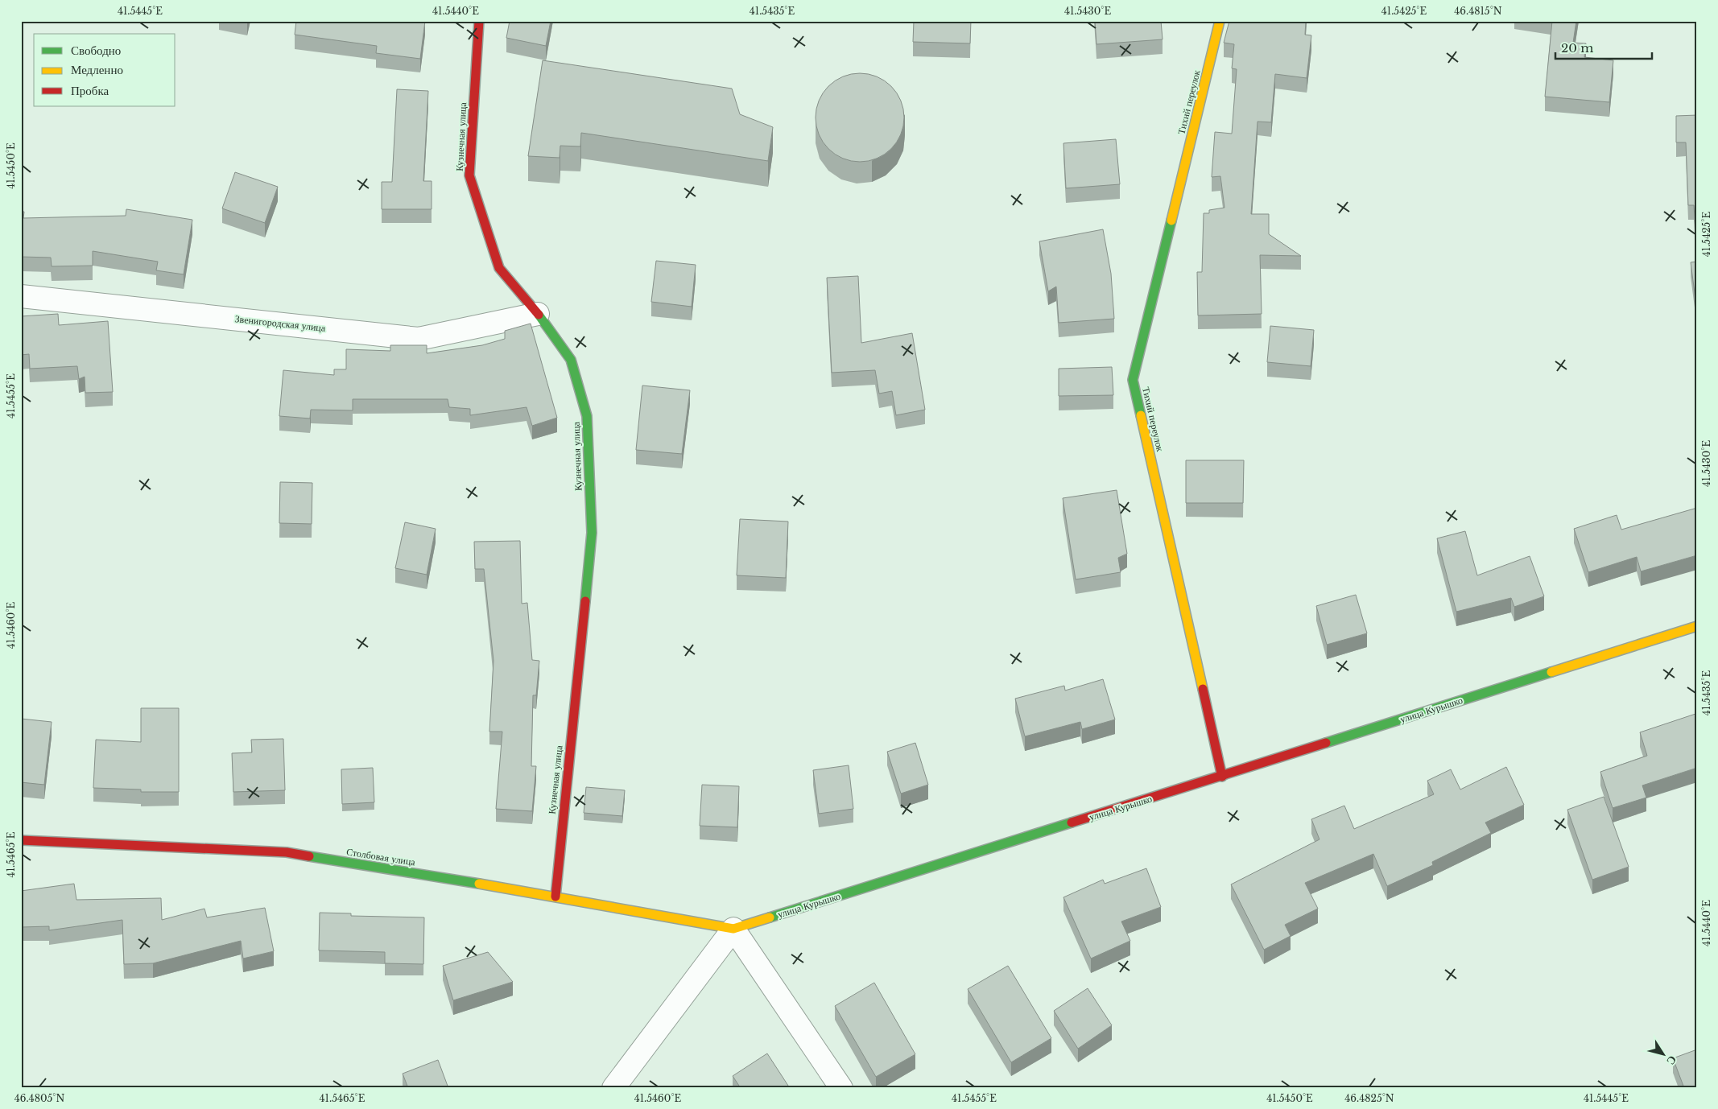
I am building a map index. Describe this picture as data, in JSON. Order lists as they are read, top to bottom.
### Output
{
  "streets": {
    "street": [
      "Тихий переулок",
      "Кузнечная улица",
      "Звенигородская улица",
      "улица Курышко",
      "Столбовая улица"
    ]
  },
  "crossings": [
    ["Тихий переулок", "улица Курышко"],
    ["Кузнечная улица", "Звенигородская улица"],
    ["Кузнечная улица", "Столбовая улица"],
    ["улица Курышко", "Столбовая улица"]
  ],
  "legend": ["Свободно", "Медленно", "Пробка"],
  "scale_bar": "20 m",
  "north": "bottom right",
  "coordinates": [
    "41.5445°E",
    "41.5440°E",
    "41.5435°E",
    "41.5430°E",
    "41.5425°E",
    "46.4815°N",
    "41.5450°E",
    "41.5455°E",
    "41.5460°E",
    "41.5465°E",
    "46.4805°N",
    "46.4825°N"
  ]
}
